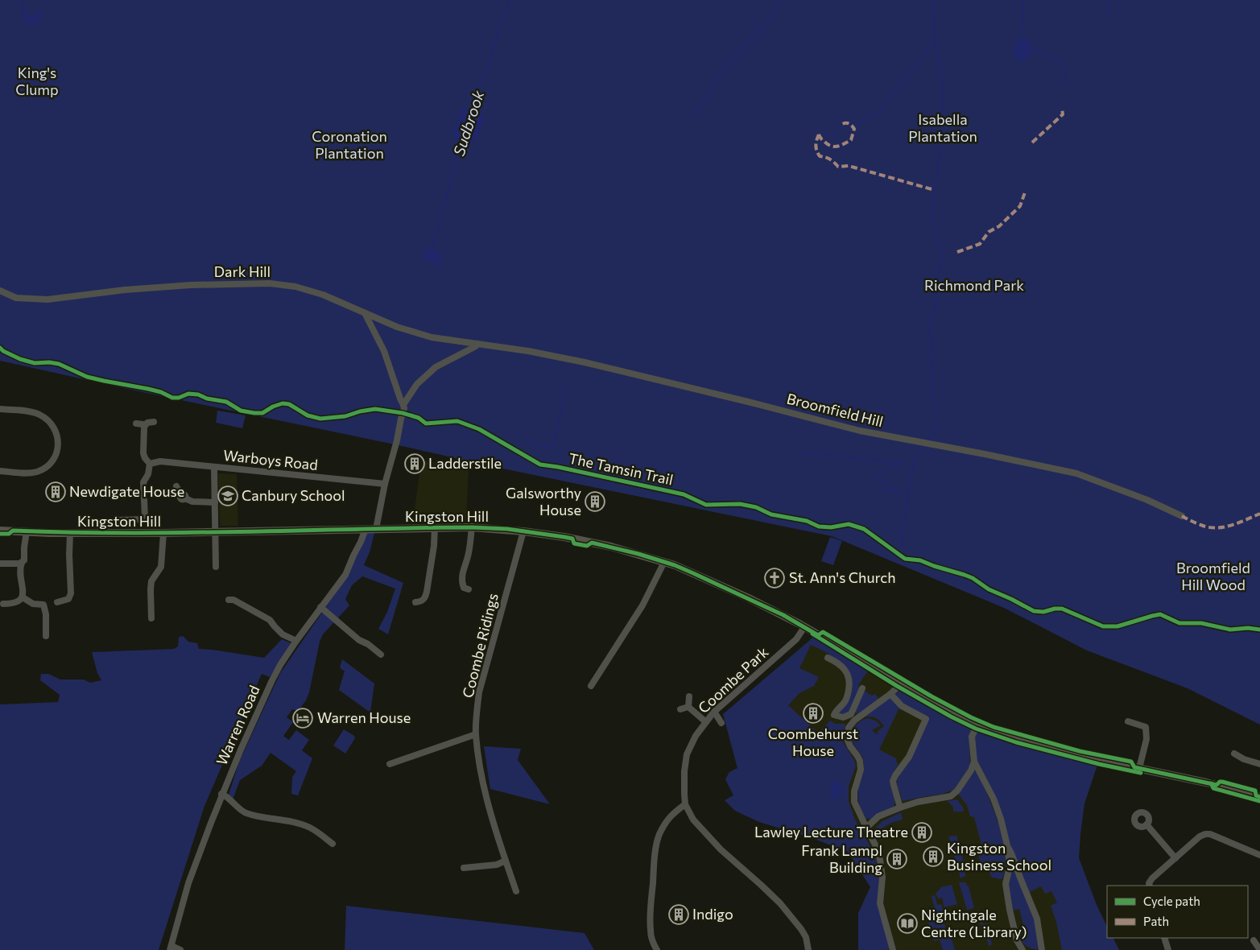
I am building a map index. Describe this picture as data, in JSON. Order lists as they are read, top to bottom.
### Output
{
  "streets": {
    "main road": ["Kingston Hill"],
    "street": [
      "Dark Hill",
      "Broomfield Hill",
      "Warboys Road",
      "Coombe Ridings",
      "Coombe Park",
      "Warren Road"
    ],
    "cycle path": ["The Tamsin Trail"]
  },
  "crossings": [
    ["Dark Hill", "Broomfield Hill"],
    ["Kingston Hill", "Coombe Ridings"],
    ["Kingston Hill", "Coombe Park"],
    ["Kingston Hill", "Warren Road"]
  ],
  "water": ["Sudbrook"],
  "parks": [
    "King's Clump",
    "Isabella Plantation",
    "Coronation Plantation",
    "Richmond Park",
    "Broomfield Hill Wood"
  ],
  "places": {
    "building": [
      "Ladderstile",
      "Newdigate House",
      "Galsworthy House",
      "Coombehurst House",
      "Lawley Lecture Theatre",
      "Kingston Business School",
      "Frank Lampl Building",
      "Indigo"
    ],
    "school or university": ["Canbury School"],
    "church": ["St. Ann's Church"],
    "hotel": ["Warren House"],
    "library": ["Nightingale Centre (Library)"]
  },
  "legend": ["Cycle path", "Path"]
}
